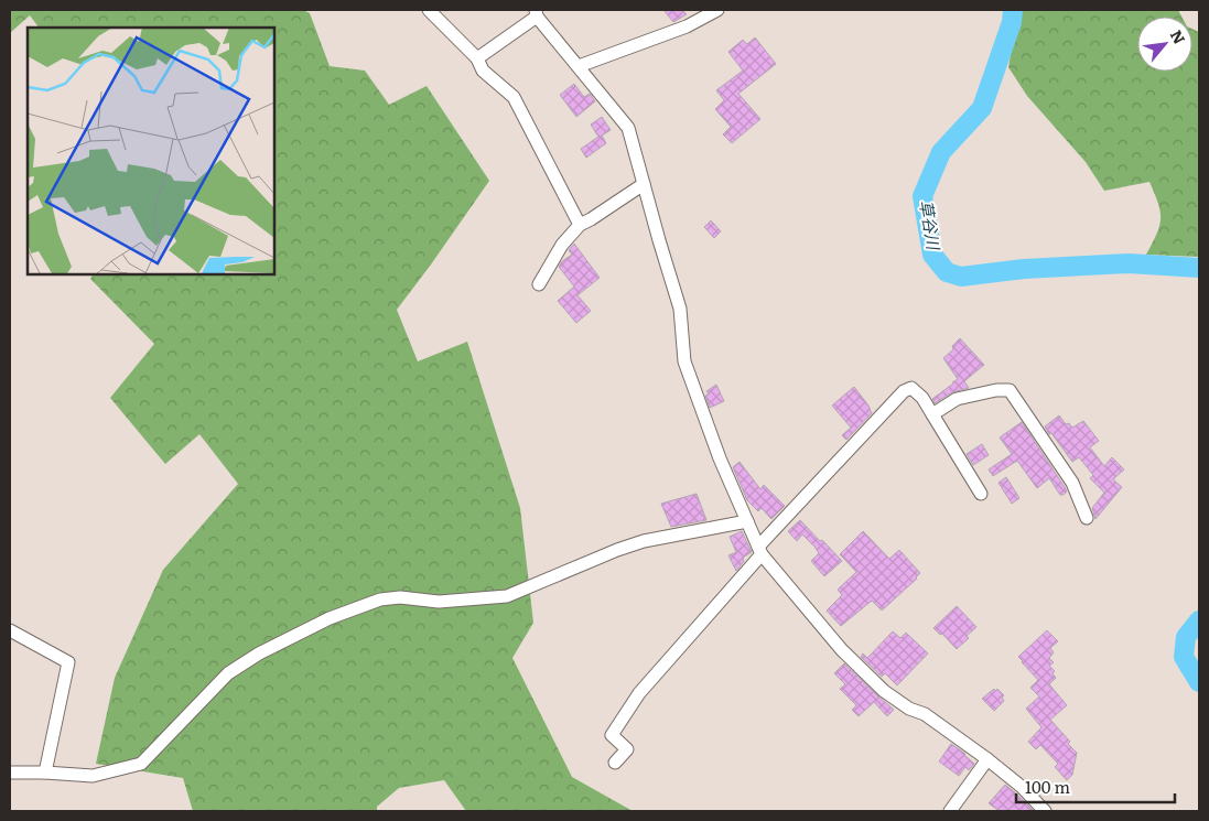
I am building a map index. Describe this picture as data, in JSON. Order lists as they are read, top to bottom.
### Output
{
  "water": ["草谷川"],
  "scale_bar": "100 m",
  "north": "top right"
}
